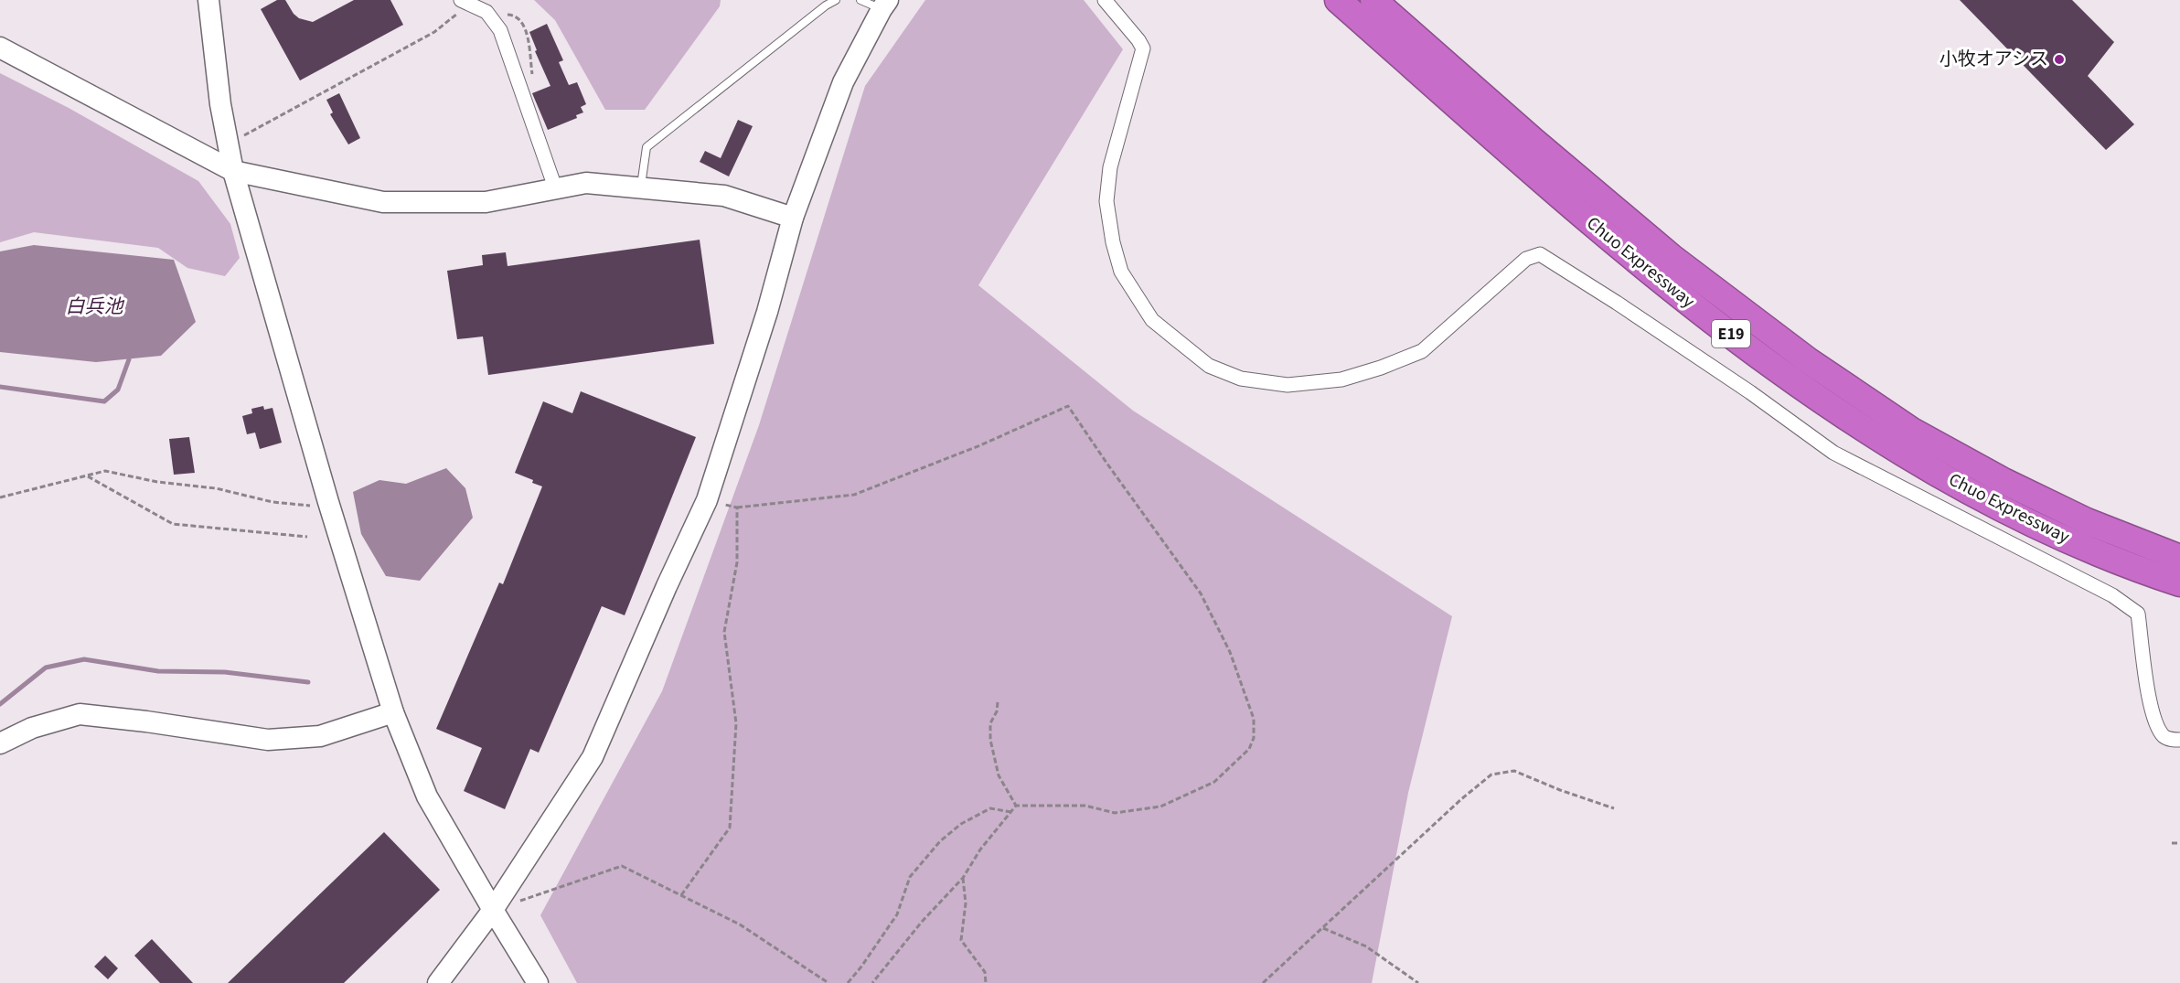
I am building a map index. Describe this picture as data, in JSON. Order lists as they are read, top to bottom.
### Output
{
  "streets": {
    "highway": ["Chuo Expressway", "E19"]
  },
  "water": ["白兵池"],
  "places": ["小牧オアシス"]
}
